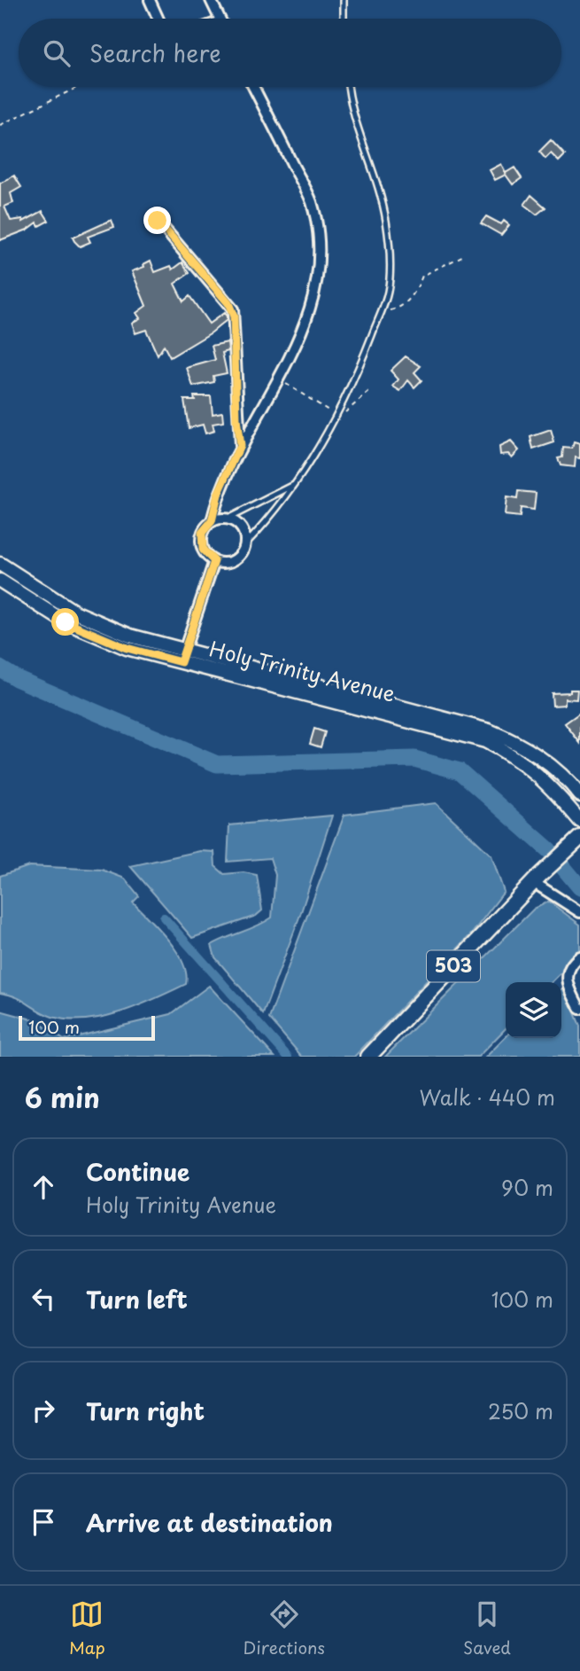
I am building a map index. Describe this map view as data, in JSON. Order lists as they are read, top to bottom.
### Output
{
  "streets": {
    "main road": ["Holy Trinity Avenue", "503"]
  },
  "scale_bar": "100 m",
  "page": {
    "search": "Search here",
    "scale": "100 m",
    "heading": ["6 min", "Walk · 440 m"],
    "list": [
      ["Continue", "Holy Trinity Avenue", "90 m"],
      ["Turn left", "100 m"],
      ["Turn right", "250 m"],
      "Arrive at destination"
    ],
    "nav": ["Map", "Directions", "Saved"]
  }
}
